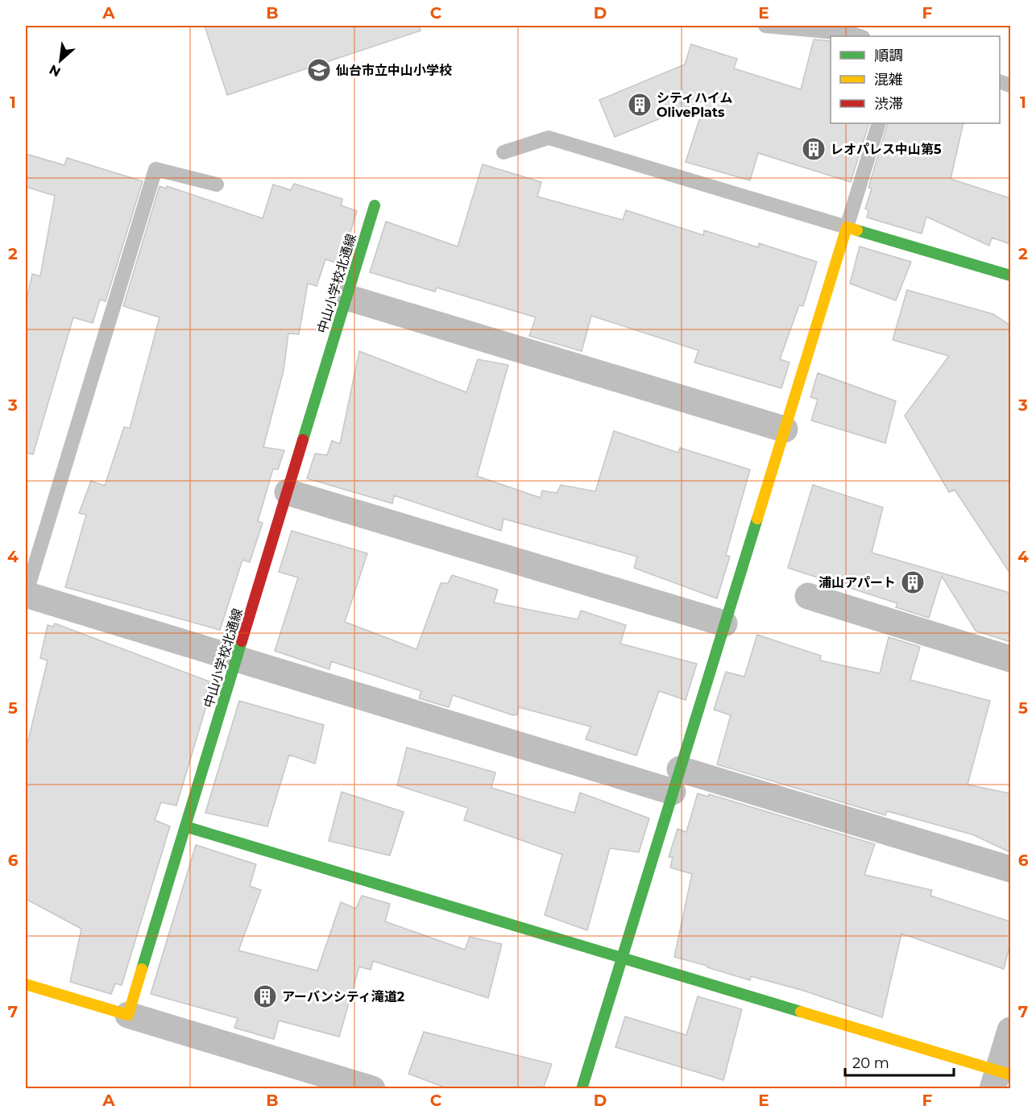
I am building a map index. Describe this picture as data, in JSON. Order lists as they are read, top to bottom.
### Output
{
  "streets": {
    "street": ["中山小学校北通線"]
  },
  "places": {
    "school or university": ["仙台市立中山小学校"],
    "building": [
      "シティハイム OlivePlats",
      "レオパレス中山第5",
      "浦山アパート",
      "アーバンシティ滝道2"
    ]
  },
  "legend": ["順調", "混雑", "渋滞"],
  "scale_bar": "20 m",
  "north": "bottom left",
  "grid": {
    "columns": [
      "A",
      "B",
      "C",
      "D",
      "E",
      "F"
    ],
    "rows": [
      "1",
      "2",
      "3",
      "4",
      "5",
      "6",
      "7"
    ]
  }
}
